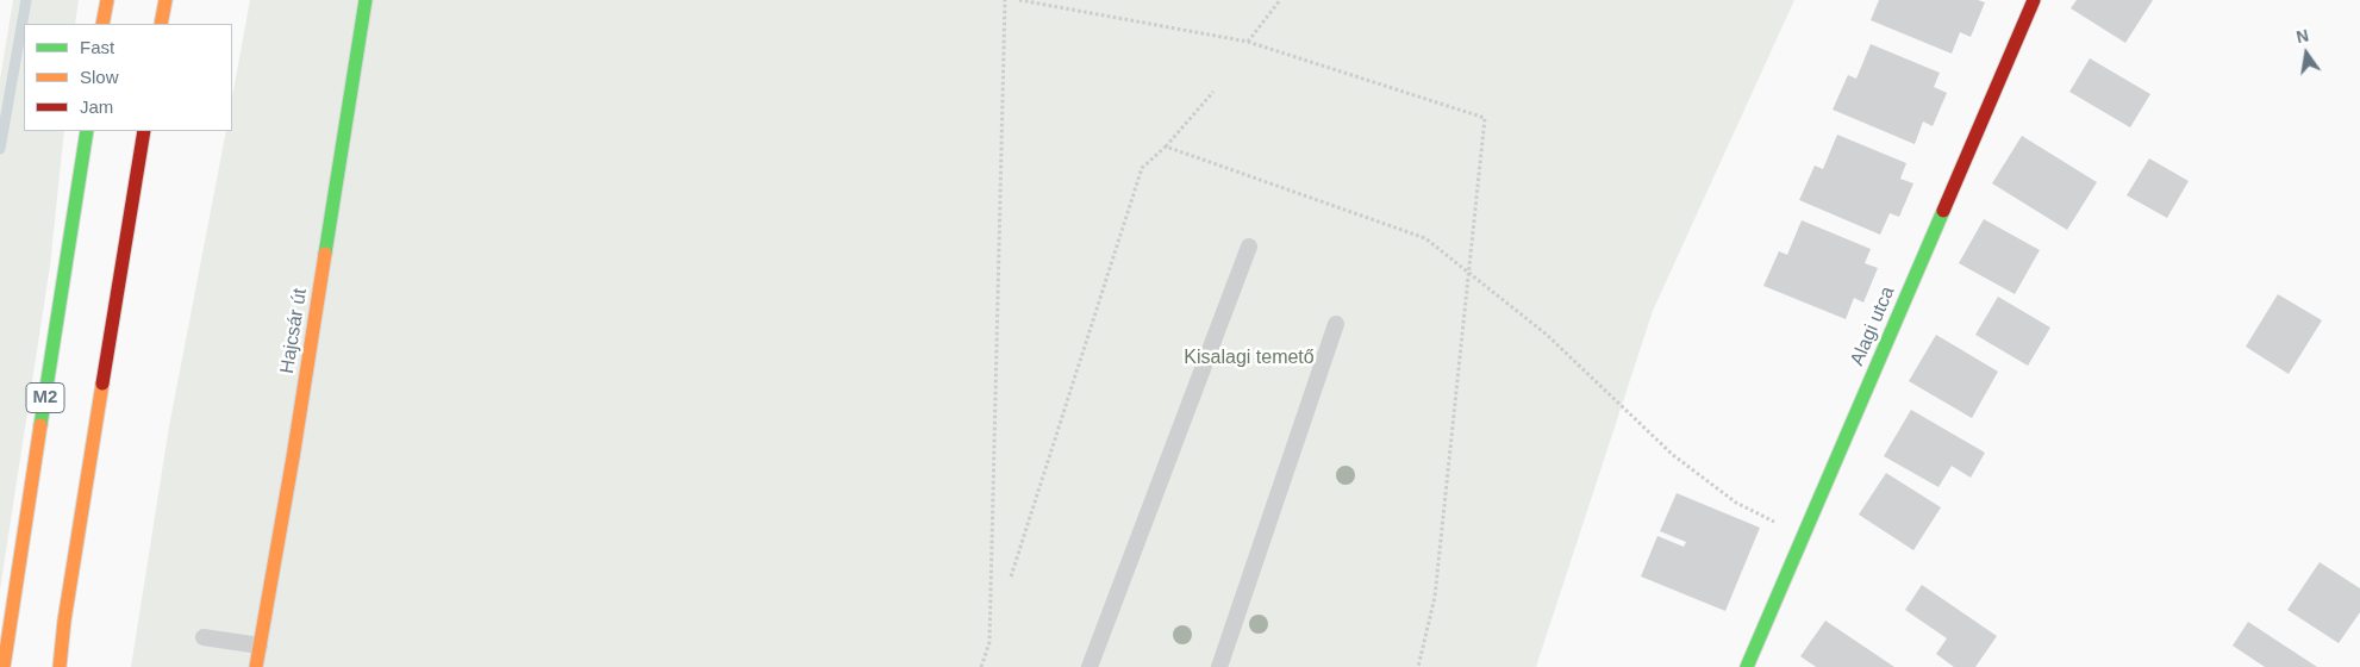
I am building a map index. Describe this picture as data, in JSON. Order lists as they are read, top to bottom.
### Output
{
  "streets": {
    "main road": ["Alagi utca", "Hajcsár út", "M2"]
  },
  "parks": ["Kisalagi temető"],
  "legend": ["Fast", "Slow", "Jam"],
  "north": "top"
}
